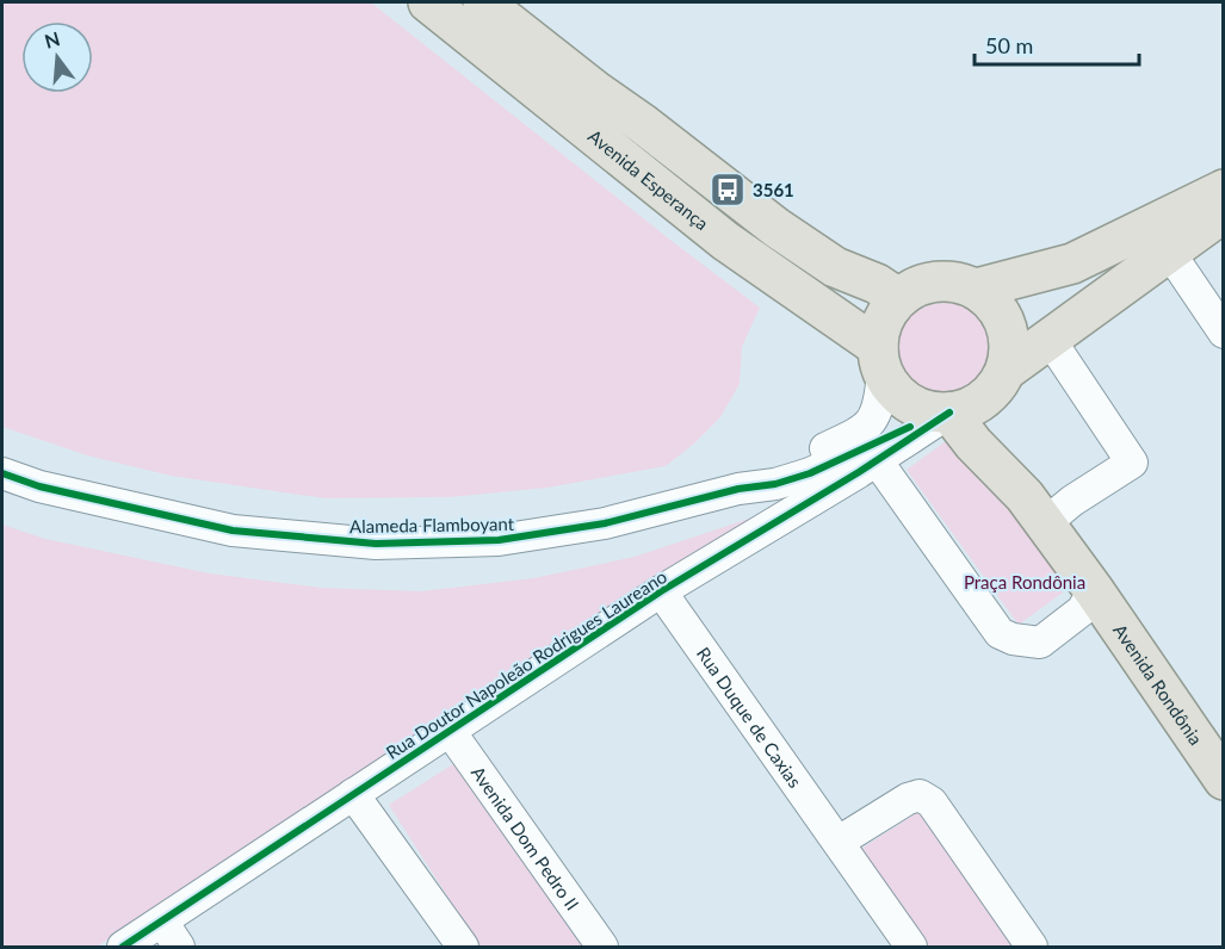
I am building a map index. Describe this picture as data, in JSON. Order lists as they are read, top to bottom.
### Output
{
  "streets": {
    "main road": ["Avenida Esperança", "Avenida Rondônia"],
    "street": [
      "Alameda Flamboyant",
      "Rua Doutor Napoleão Rodrigues Laureano",
      "Rua Duque de Caxias",
      "Avenida Dom Pedro II"
    ]
  },
  "crossings": [
    ["Avenida Esperança", "Alameda Flamboyant"],
    ["Avenida Esperança", "Rua Doutor Napoleão Rodrigues Laureano"],
    ["Avenida Esperança", "Avenida Rondônia"],
    ["Alameda Flamboyant", "Rua Doutor Napoleão Rodrigues Laureano"],
    ["Alameda Flamboyant", "Avenida Rondônia"],
    ["Rua Doutor Napoleão Rodrigues Laureano", "Avenida Rondônia"],
    ["Rua Doutor Napoleão Rodrigues Laureano", "Rua Duque de Caxias"],
    ["Rua Doutor Napoleão Rodrigues Laureano", "Avenida Dom Pedro II"]
  ],
  "parks": ["Praça Rondônia"],
  "places": {
    "bus stop": ["3561"]
  },
  "scale_bar": "50 m",
  "north": "top"
}
